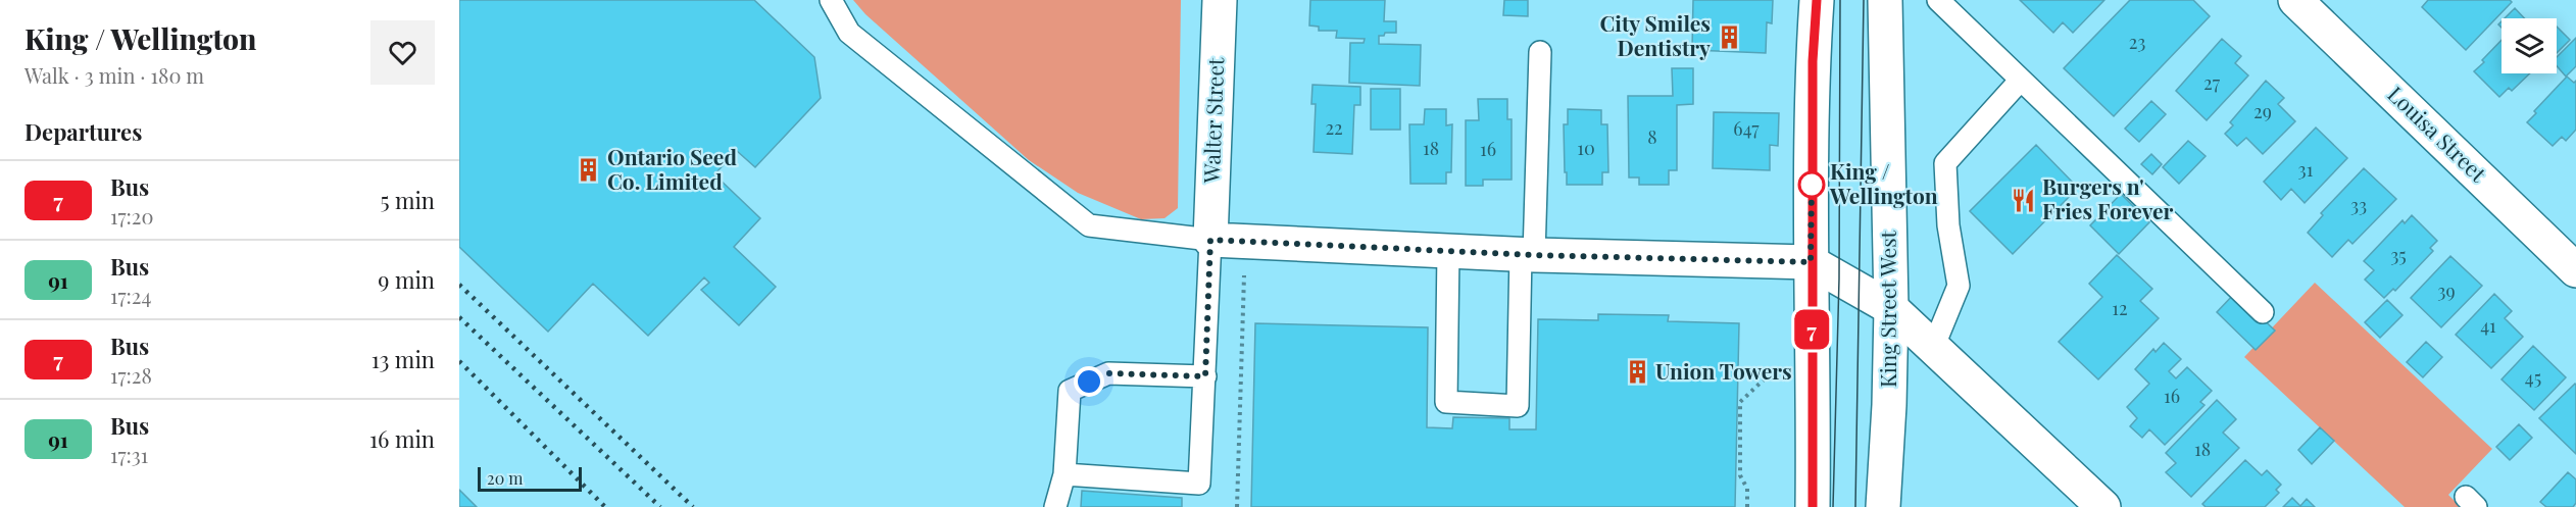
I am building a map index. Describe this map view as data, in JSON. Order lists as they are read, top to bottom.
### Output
{
  "streets": {
    "street": ["Walter Street", "Louisa Street", "King Street West"]
  },
  "places": {
    "building": ["City Smiles Dentistry", "Ontario Seed Co. Limited", "Union Towers"],
    "other": ["King / Wellington"],
    "restaurant": ["Burgers n' Fries Forever"]
  },
  "lines": ["bus line 7"],
  "house_numbers": [
    "23",
    "27",
    "29",
    "22",
    "647",
    "8",
    "18",
    "10",
    "16",
    "31",
    "33",
    "35",
    "39",
    "12",
    "41",
    "45",
    "16",
    "18"
  ],
  "scale_bar": "20 m",
  "page": {
    "heading": [
      ["King / Wellington", "Walk · 3 min · 180 m"],
      "Departures"
    ],
    "on_map": "7",
    "list": [
      {
        "mark": "7",
        "name": "Bus",
        "note": "17:20",
        "value": "5 min"
      },
      {
        "mark": "91",
        "name": "Bus",
        "note": "17:24",
        "value": "9 min"
      },
      {
        "mark": "7",
        "name": "Bus",
        "note": "17:28",
        "value": "13 min"
      },
      {
        "mark": "91",
        "name": "Bus",
        "note": "17:31",
        "value": "16 min"
      }
    ],
    "scale": "20 m"
  }
}
